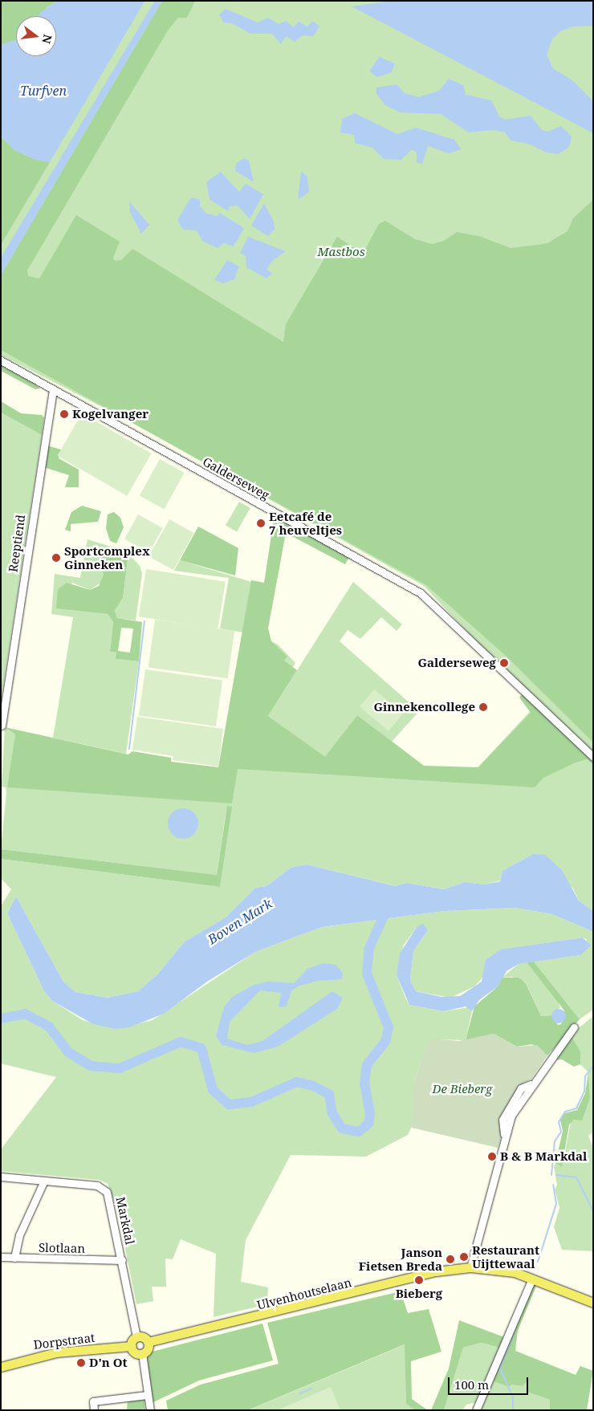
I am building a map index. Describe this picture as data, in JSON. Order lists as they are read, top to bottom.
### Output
{
  "streets": {
    "main road": ["Ulvenhoutselaan", "Dorpstraat"],
    "street": [
      "Galderseweg",
      "Reeptiend",
      "Markdal",
      "Slotlaan"
    ]
  },
  "crossings": [
    ["Galderseweg", "Reeptiend"],
    ["Markdal", "Slotlaan"],
    ["Markdal", "Ulvenhoutselaan"],
    ["Markdal", "Dorpstraat"],
    ["Ulvenhoutselaan", "Dorpstraat"]
  ],
  "water": ["Turfven", "Boven Mark"],
  "parks": ["Mastbos", "De Bieberg"],
  "places": [
    "Kogelvanger",
    "Eetcafé de 7 heuveltjes",
    "Sportcomplex Ginneken",
    "Galderseweg",
    "Ginnekencollege",
    "B & B Markdal",
    "Restaurant Uijttewaal",
    "Janson Fietsen Breda",
    "Bieberg",
    "D'n Ot"
  ],
  "scale_bar": "100 m",
  "north": "right"
}
